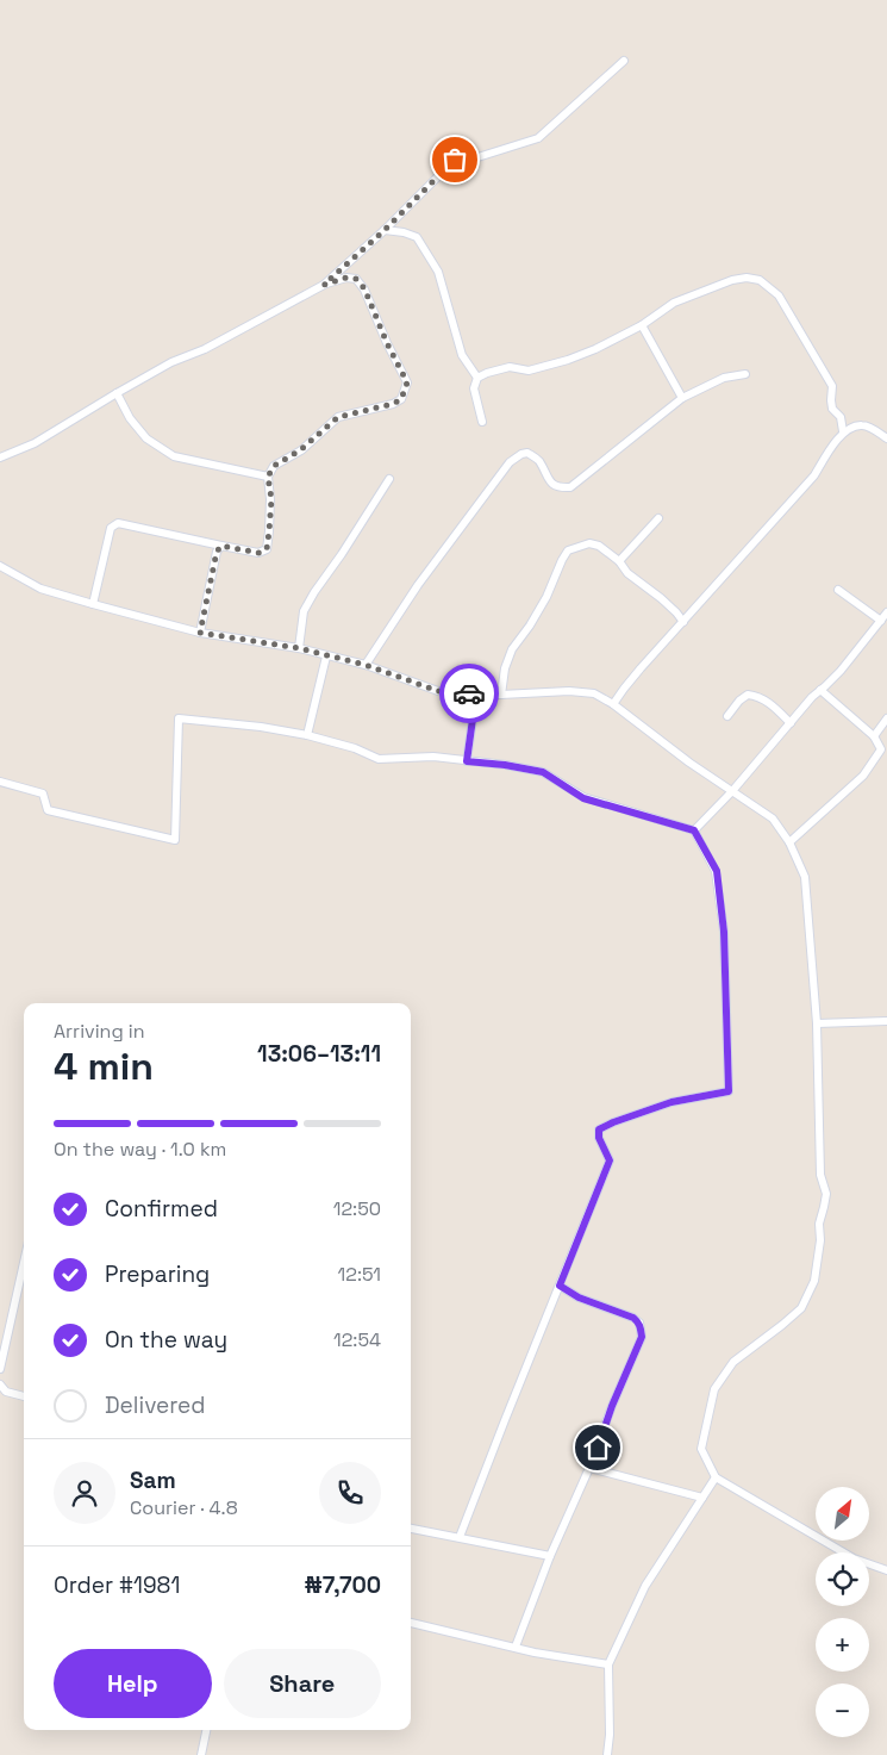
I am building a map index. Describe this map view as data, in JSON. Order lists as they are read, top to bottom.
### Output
{
  "north": "top right",
  "page": {
    "heading": ["4 min", "Arriving in", "13:06–13:11"],
    "panel": [
      "Sam",
      "Courier · 4.8",
      "Order #1981",
      "₦7,700"
    ],
    "bar": "On the way · 1.0 km",
    "list": [
      ["Confirmed", "12:50"],
      ["Preparing", "12:51"],
      ["On the way", "12:54"],
      "Delivered"
    ],
    "map_buttons": ["+", "−"],
    "buttons": ["Help", "Share"]
  }
}
